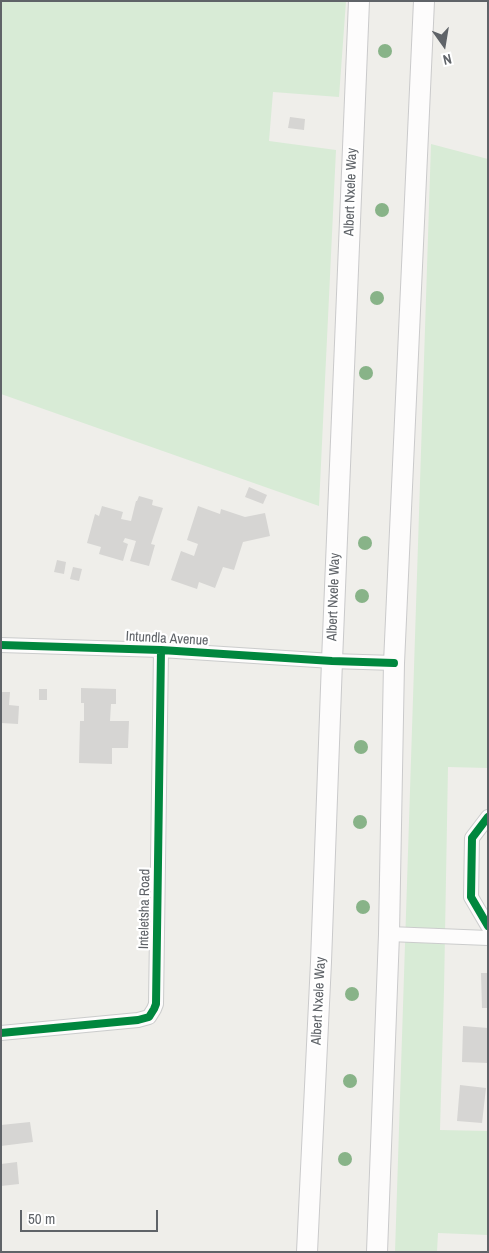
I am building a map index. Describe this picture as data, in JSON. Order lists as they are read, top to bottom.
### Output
{
  "streets": {
    "main road": ["Albert Nxele Way"],
    "street": ["Intundla Avenue", "Inteletsha Road"]
  },
  "crossings": [
    ["Albert Nxele Way", "Intundla Avenue"],
    ["Intundla Avenue", "Inteletsha Road"]
  ],
  "scale_bar": "50 m",
  "north": "bottom"
}
